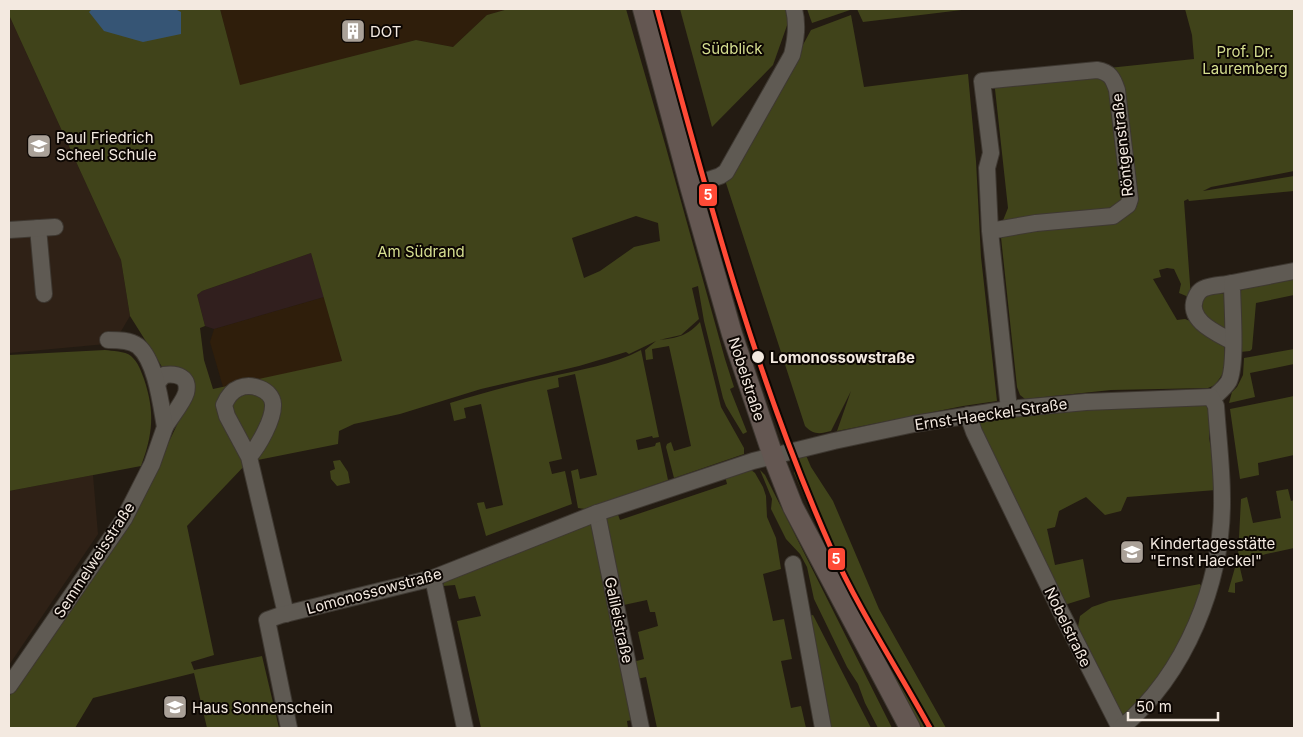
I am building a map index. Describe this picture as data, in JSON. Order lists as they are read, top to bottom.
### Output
{
  "streets": {
    "main road": ["Nobelstraße"],
    "street": [
      "Röntgenstraße",
      "Ernst-Haeckel-Straße",
      "Semmelweisstraße",
      "Lomonossowstraße",
      "Galileistraße"
    ]
  },
  "crossings": [
    ["Röntgenstraße", "Ernst-Haeckel-Straße"],
    ["Nobelstraße", "Ernst-Haeckel-Straße"],
    ["Nobelstraße", "Lomonossowstraße"],
    ["Ernst-Haeckel-Straße", "Lomonossowstraße"],
    ["Lomonossowstraße", "Galileistraße"]
  ],
  "parks": ["Südblick", "Prof. Dr. Lauremberg", "Am Südrand"],
  "places": {
    "building": ["DOT"],
    "school or university": ["Paul Friedrich Scheel Schule", "Kindertagesstätte \"Ernst Haeckel\"", "Haus Sonnenschein"],
    "other": ["Lomonossowstraße"]
  },
  "lines": ["transit line 5"],
  "scale_bar": "50 m"
}
